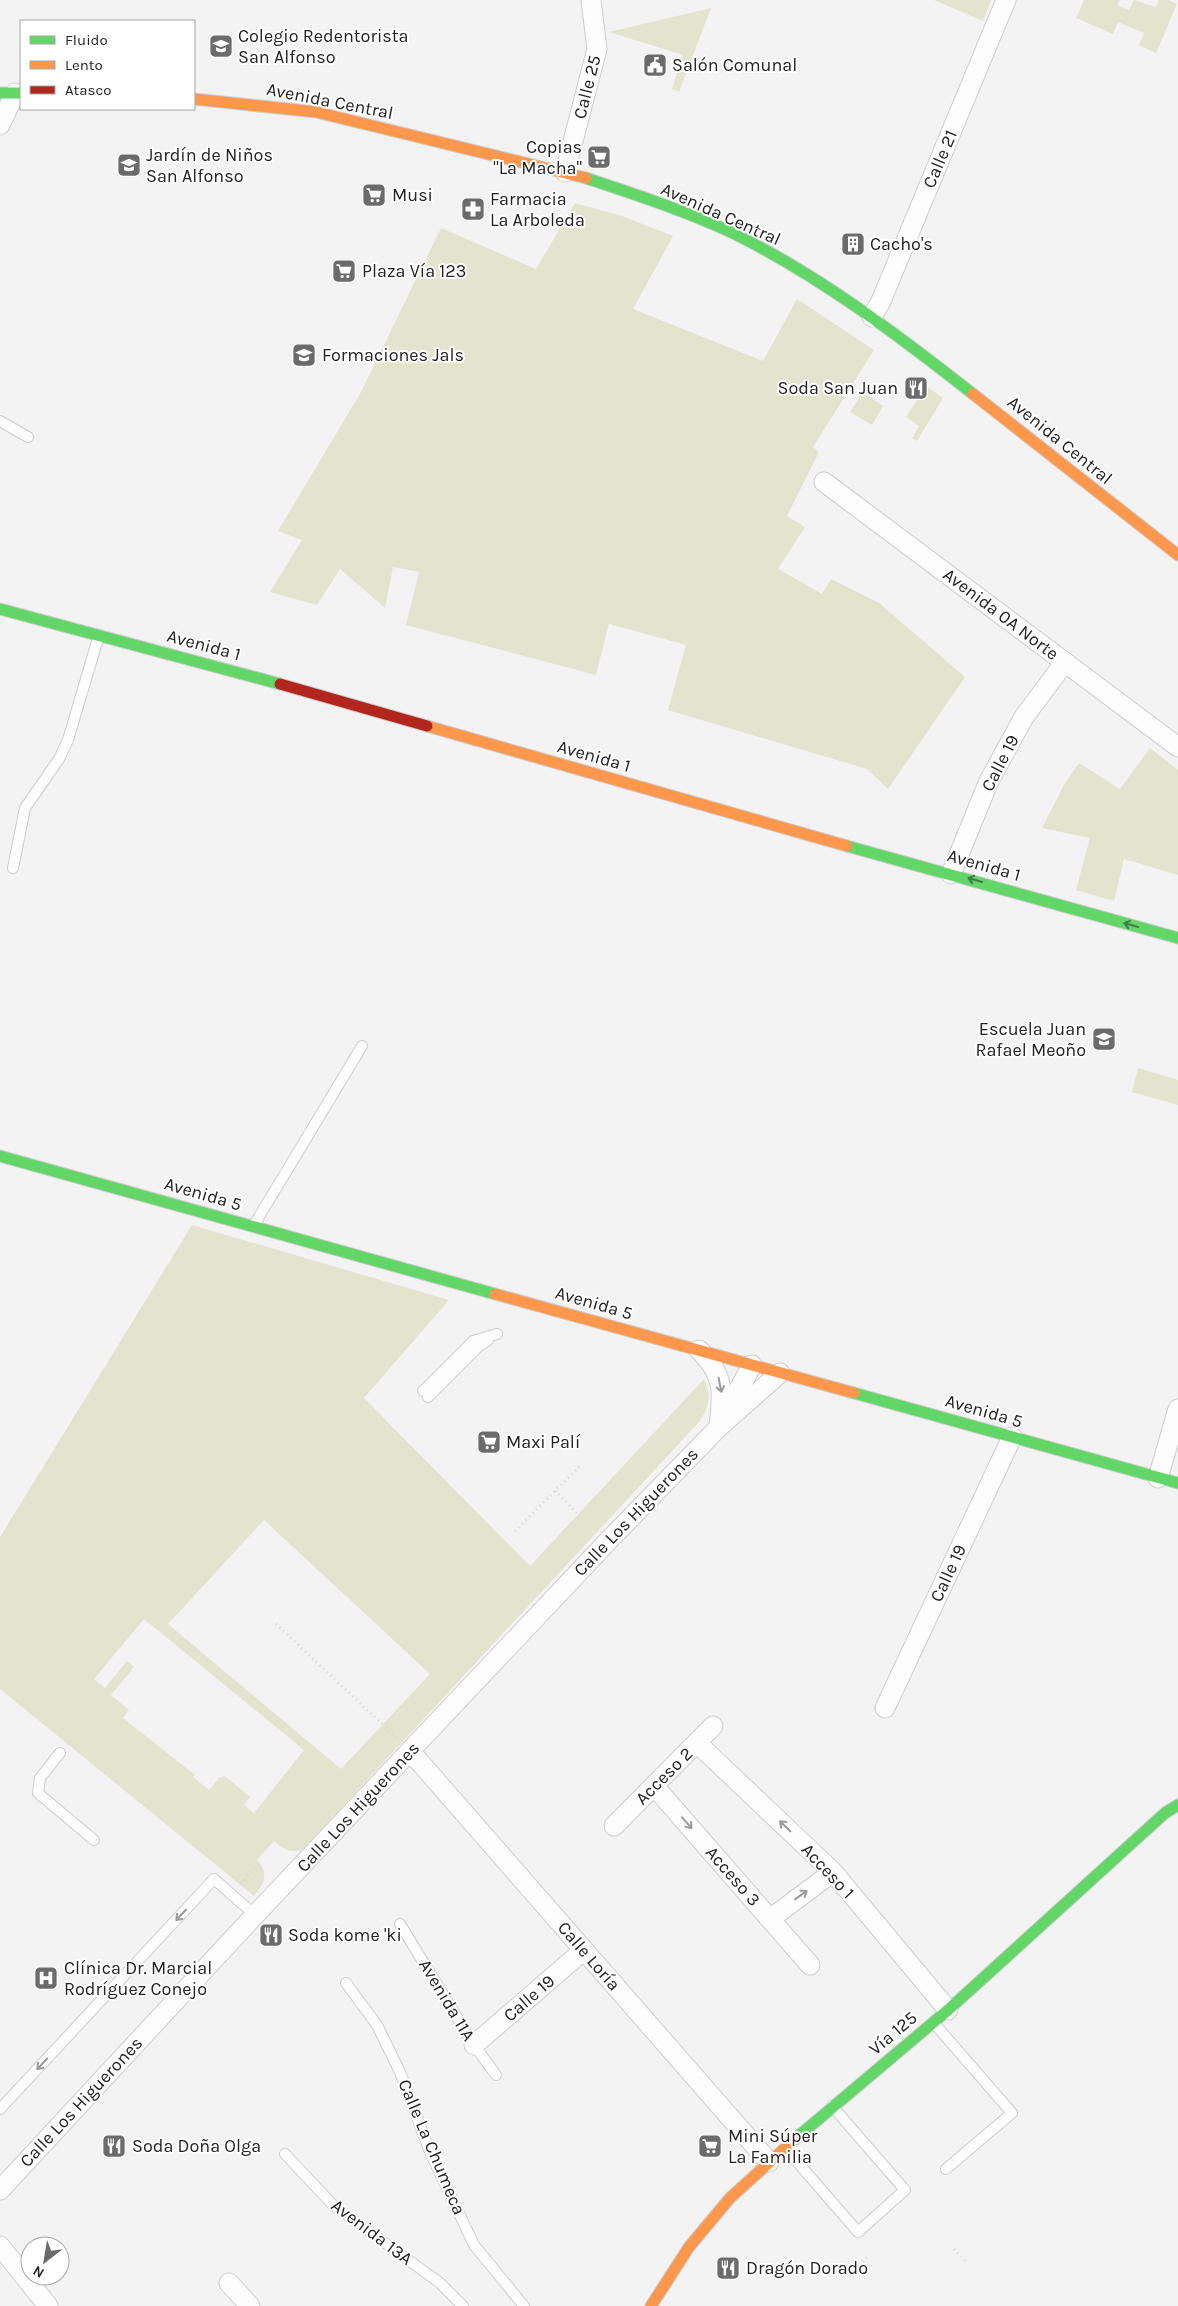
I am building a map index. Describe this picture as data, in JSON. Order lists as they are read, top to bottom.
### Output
{
  "streets": {
    "street": [
      "Calle 25",
      "Avenida Central",
      "Calle 21",
      "Avenida 0A Norte",
      "Avenida 1",
      "Calle 19",
      "Avenida 5",
      "Calle Los Higuerones",
      "Acceso 2",
      "Acceso 1",
      "Acceso 3",
      "Calle Loría",
      "Vía 125"
    ],
    "lane": ["Avenida 11A", "Calle La Chumeca", "Avenida 13A"]
  },
  "crossings": [
    ["Calle 25", "Avenida Central"],
    ["Avenida Central", "Calle 21"],
    ["Avenida 0A Norte", "Calle 19"],
    ["Avenida 1", "Calle 19"],
    ["Calle 19", "Avenida 5"],
    ["Calle 19", "Calle Loría"],
    ["Calle 19", "Avenida 11A"],
    ["Avenida 5", "Calle Los Higuerones"],
    ["Calle Los Higuerones", "Calle Loría"],
    ["Acceso 2", "Acceso 1"],
    ["Acceso 2", "Acceso 3"],
    ["Acceso 1", "Vía 125"],
    ["Calle Loría", "Vía 125"]
  ],
  "one_way": ["Acceso 1", "Acceso 3"],
  "places": {
    "school or university": [
      "Colegio Redentorista San Alfonso",
      "Jardín de Niños San Alfonso",
      "Formaciones Jals",
      "Escuela Juan Rafael Meoño"
    ],
    "public building": ["Salón Comunal"],
    "supermarket": [
      "Copias \"La Macha\"",
      "Musi",
      "Plaza Vía 123",
      "Maxi Palí",
      "Mini Súper La Familia"
    ],
    "pharmacy": ["Farmacia La Arboleda"],
    "building": ["Cacho's"],
    "restaurant": [
      "Soda San Juan",
      "Soda kome 'ki",
      "Soda Doña Olga",
      "Dragón Dorado"
    ],
    "hospital": ["Clínica Dr. Marcial Rodríguez Conejo"]
  },
  "legend": ["Fluido", "Lento", "Atasco"],
  "north": "bottom left"
}
